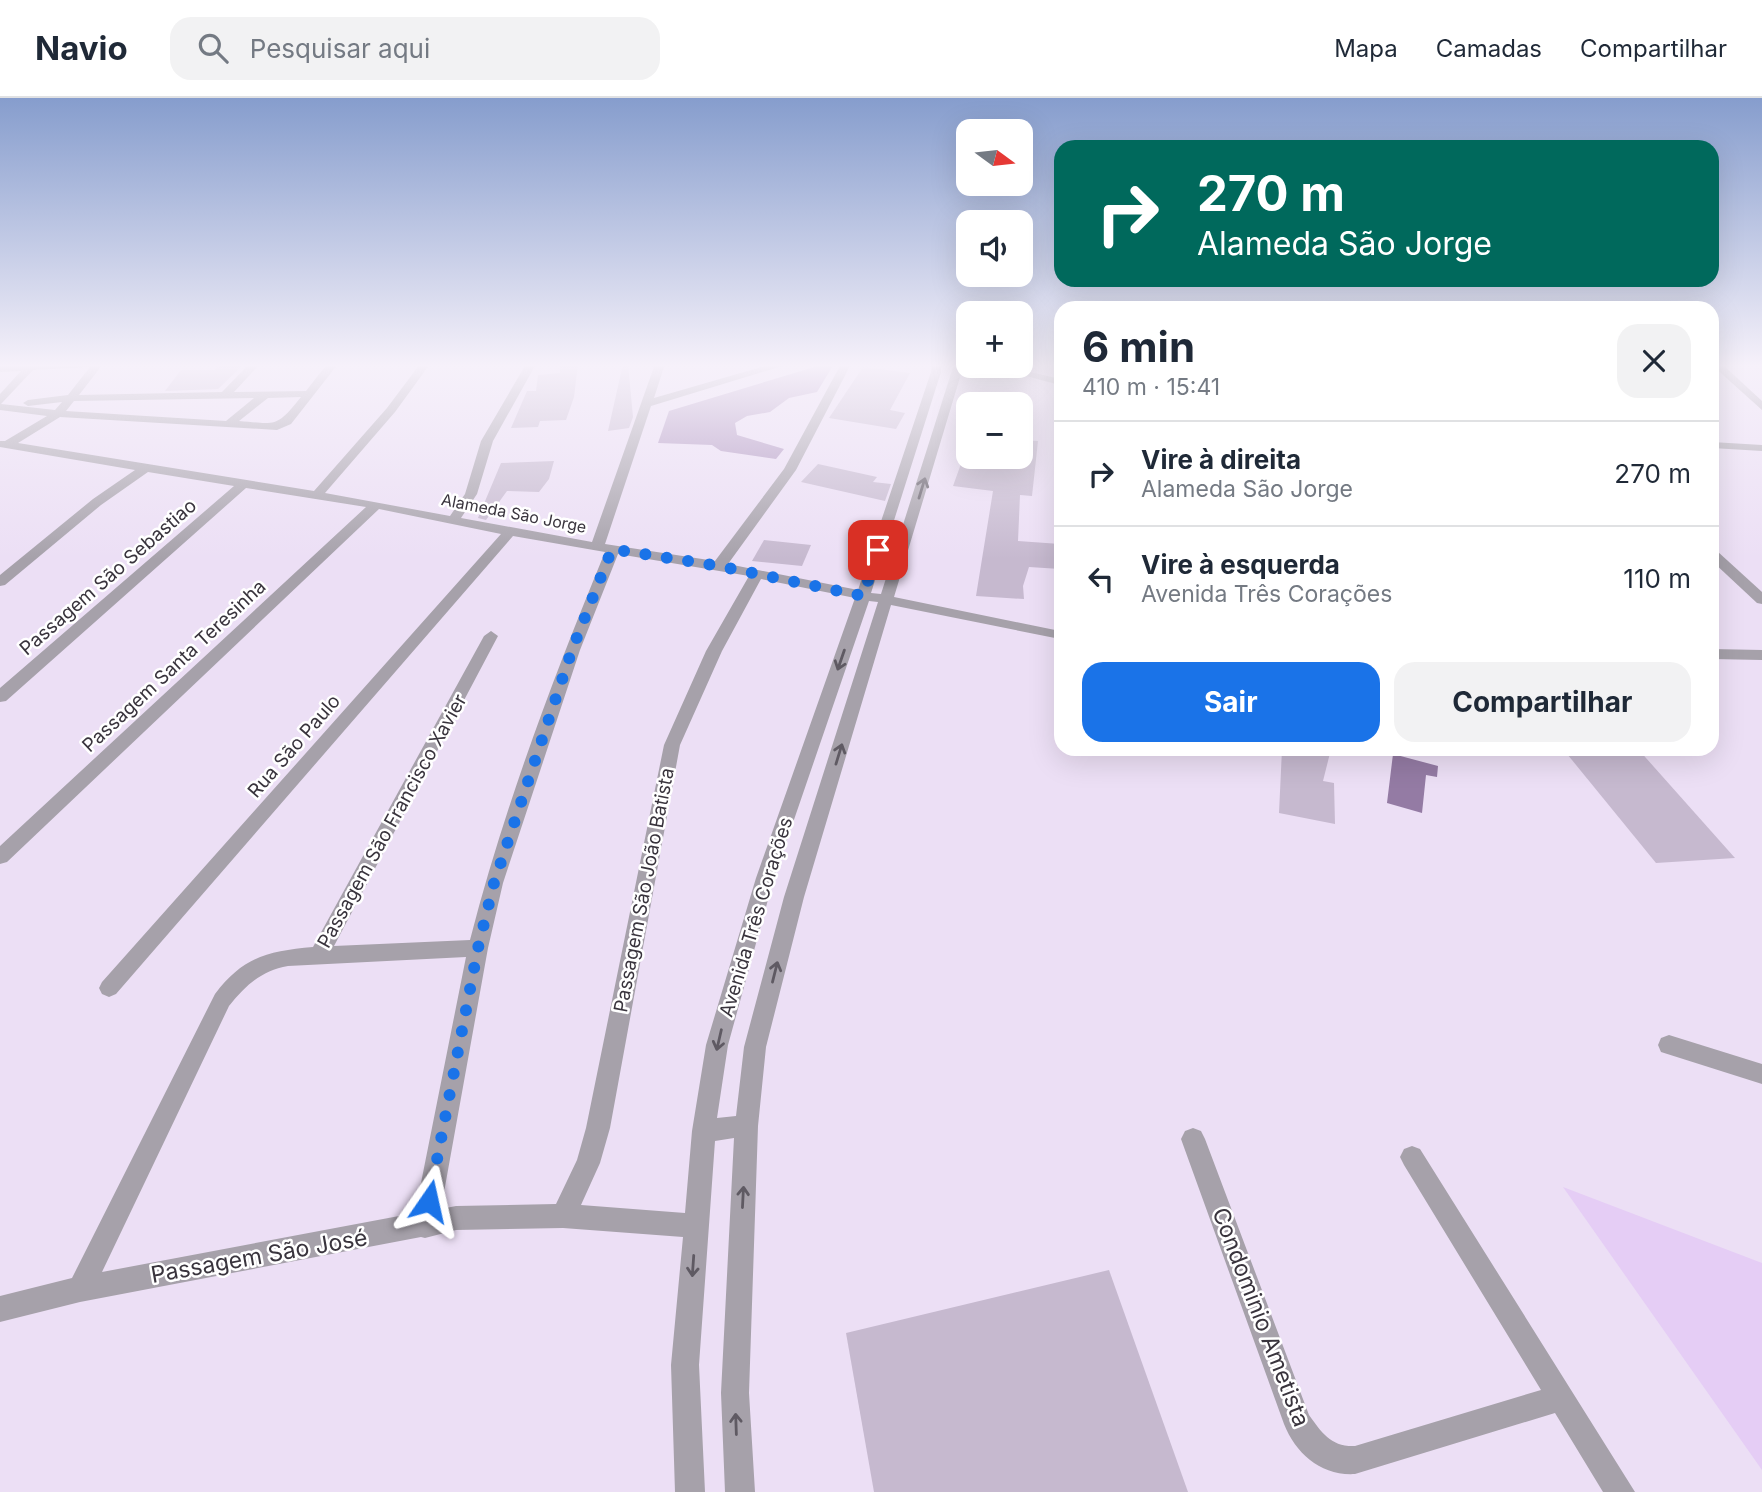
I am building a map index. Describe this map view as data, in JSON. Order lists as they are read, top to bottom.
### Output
{
  "streets": {
    "street": [
      "Alameda São Jorge",
      "Passagem São Sebastiao",
      "Passagem Santa Teresinha",
      "Rua São Paulo",
      "Passagem São Francisco Xavier",
      "Passagem São João Batista",
      "Avenida Três Corações",
      "Passagem São José",
      "Condominio Ametista"
    ]
  },
  "crossings": [
    ["Alameda São Jorge", "Passagem São Sebastiao"],
    ["Alameda São Jorge", "Passagem Santa Teresinha"],
    ["Alameda São Jorge", "Rua São Paulo"],
    ["Alameda São Jorge", "Passagem São João Batista"],
    ["Alameda São Jorge", "Avenida Três Corações"],
    ["Passagem São Francisco Xavier", "Passagem São José"],
    ["Passagem São João Batista", "Passagem São José"],
    ["Avenida Três Corações", "Passagem São José"]
  ],
  "north": "right",
  "page": {
    "header": "Navio",
    "search": "Pesquisar aqui",
    "nav": ["Mapa", "Camadas", "Compartilhar"],
    "map_buttons": ["+", "−"],
    "turn": ["270 m", "Alameda São Jorge"],
    "heading": ["6 min", "410 m · 15:41"],
    "list": [
      {
        "name": "Vire à direita",
        "note": "Alameda São Jorge",
        "value": "270 m"
      },
      {
        "name": "Vire à esquerda",
        "note": "Avenida Três Corações",
        "value": "110 m"
      }
    ],
    "buttons": ["Sair", "Compartilhar"]
  }
}
